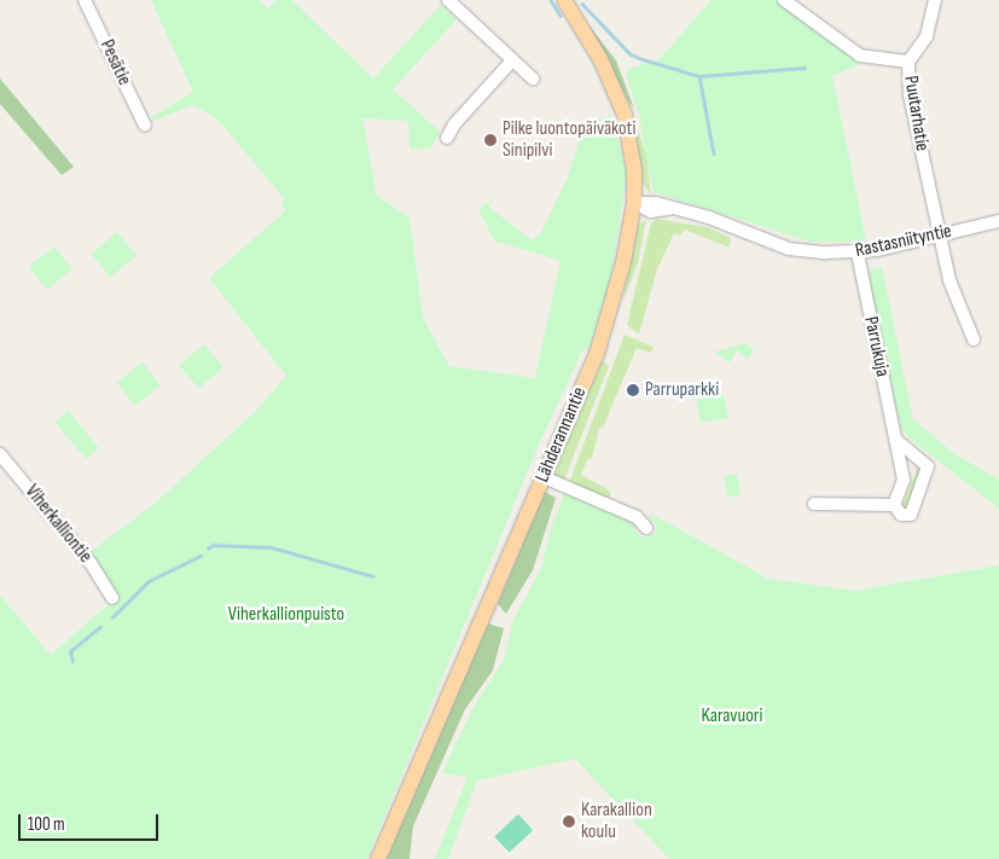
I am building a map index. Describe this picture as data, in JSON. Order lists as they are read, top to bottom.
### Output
{
  "streets": {
    "main road": ["Lähderannantie"],
    "street": [
      "Pesätie",
      "Puutarhatie",
      "Rastasniityntie",
      "Parrukuja",
      "Viherkalliontie"
    ]
  },
  "crossings": [
    ["Puutarhatie", "Rastasniityntie"],
    ["Rastasniityntie", "Parrukuja"],
    ["Rastasniityntie", "Lähderannantie"]
  ],
  "parks": ["Viherkallionpuisto", "Karavuori"],
  "places": ["Pilke luontopäiväkoti Sinipilvi", "Parruparkki", "Karakallion koulu"],
  "scale_bar": "100 m"
}
